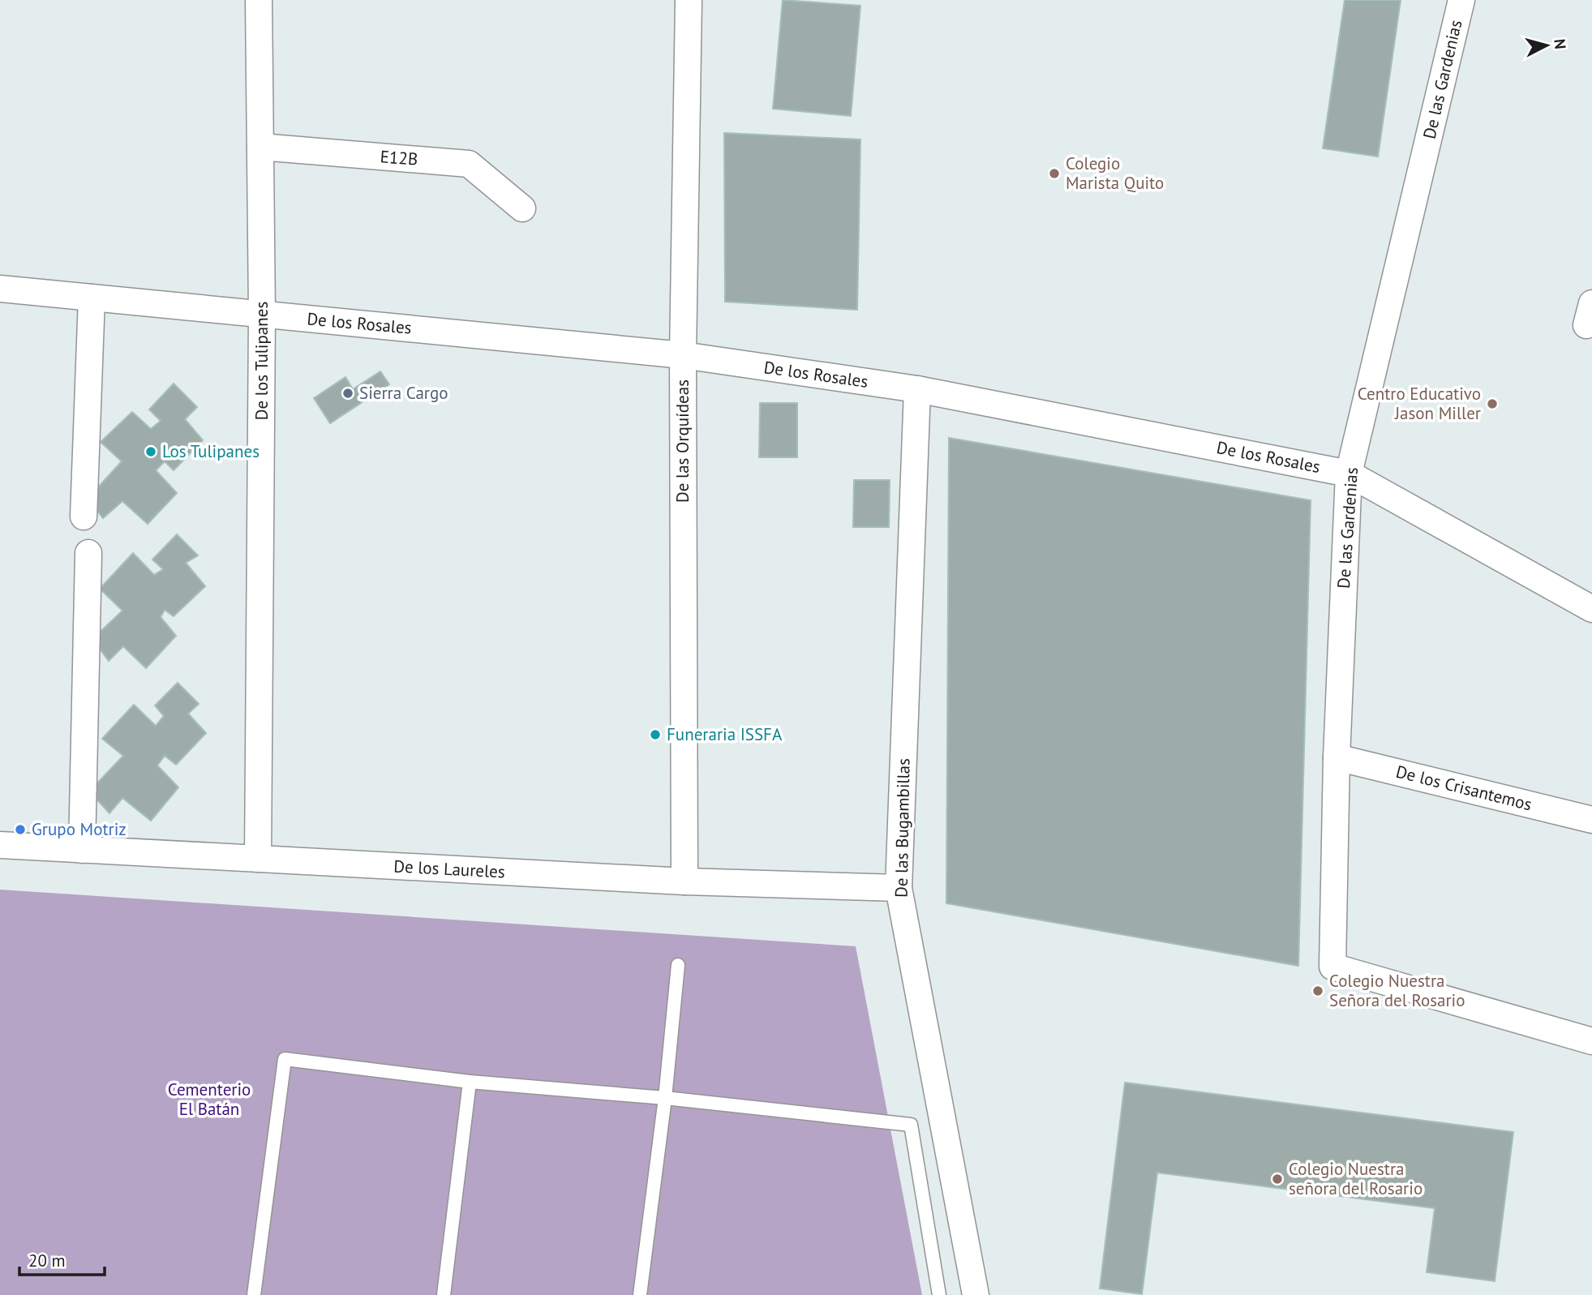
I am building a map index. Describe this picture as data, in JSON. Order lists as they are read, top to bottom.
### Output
{
  "streets": {
    "street": [
      "De las Gardenias",
      "E12B",
      "De los Rosales",
      "De los Tulipanes",
      "De las Orquídeas",
      "De los Crisantemos",
      "De las Bugambillas",
      "De los Laureles"
    ]
  },
  "crossings": [
    ["De las Gardenias", "De los Rosales"],
    ["De las Gardenias", "De los Crisantemos"],
    ["E12B", "De los Tulipanes"],
    ["De los Rosales", "De los Tulipanes"],
    ["De los Rosales", "De las Orquídeas"],
    ["De los Rosales", "De las Bugambillas"],
    ["De los Tulipanes", "De los Laureles"],
    ["De las Orquídeas", "De los Laureles"],
    ["De las Bugambillas", "De los Laureles"]
  ],
  "parks": ["Cementerio El Batán"],
  "places": [
    "Colegio Marista Quito",
    "Sierra Cargo",
    "Centro Educativo Jason Miller",
    "Los Tulipanes",
    "Funeraria ISSFA",
    "Grupo Motriz",
    "Colegio Nuestra Señora del Rosario",
    "Colegio Nuestra señora del Rosario"
  ],
  "scale_bar": "20 m",
  "north": "right"
}
